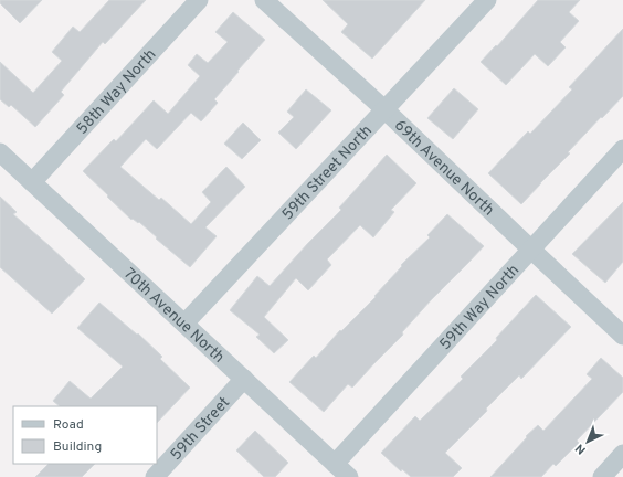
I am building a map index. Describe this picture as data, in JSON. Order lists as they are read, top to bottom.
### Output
{
  "streets": {
    "street": [
      "58th Way North",
      "69th Avenue North",
      "59th Street North",
      "59th Way North",
      "70th Avenue North",
      "59th Street"
    ]
  },
  "crossings": [
    ["58th Way North", "70th Avenue North"],
    ["69th Avenue North", "59th Street North"],
    ["69th Avenue North", "59th Way North"],
    ["59th Street North", "70th Avenue North"],
    ["59th Way North", "70th Avenue North"],
    ["70th Avenue North", "59th Street"]
  ],
  "legend": ["Road", "Building"],
  "north": "bottom left"
}
